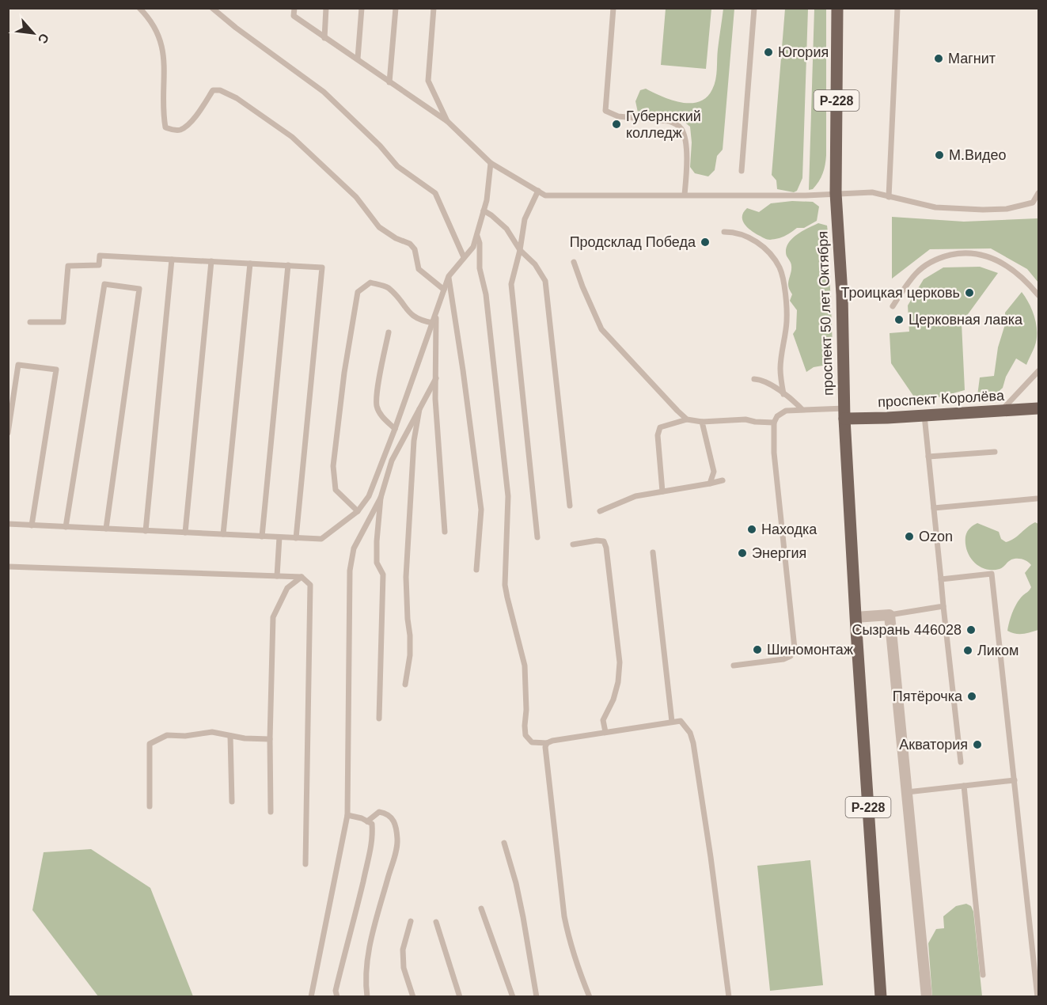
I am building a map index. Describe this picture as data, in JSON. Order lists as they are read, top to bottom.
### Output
{
  "streets": {
    "main road": ["Р-228", "проспект 50 лет Октября", "проспект Королёва"]
  },
  "crossings": [
    ["проспект 50 лет Октября", "проспект Королёва"]
  ],
  "places": [
    "Югория",
    "Магнит",
    "Губернский колледж",
    "М.Видео",
    "Продсклад Победа",
    "Троицкая церковь",
    "Церковная лавка",
    "Находка",
    "Ozon",
    "Энергия",
    "Сызрань 446028",
    "Шиномонтаж",
    "Ликом",
    "Пятёрочка",
    "Акватория"
  ],
  "north": "bottom right"
}
